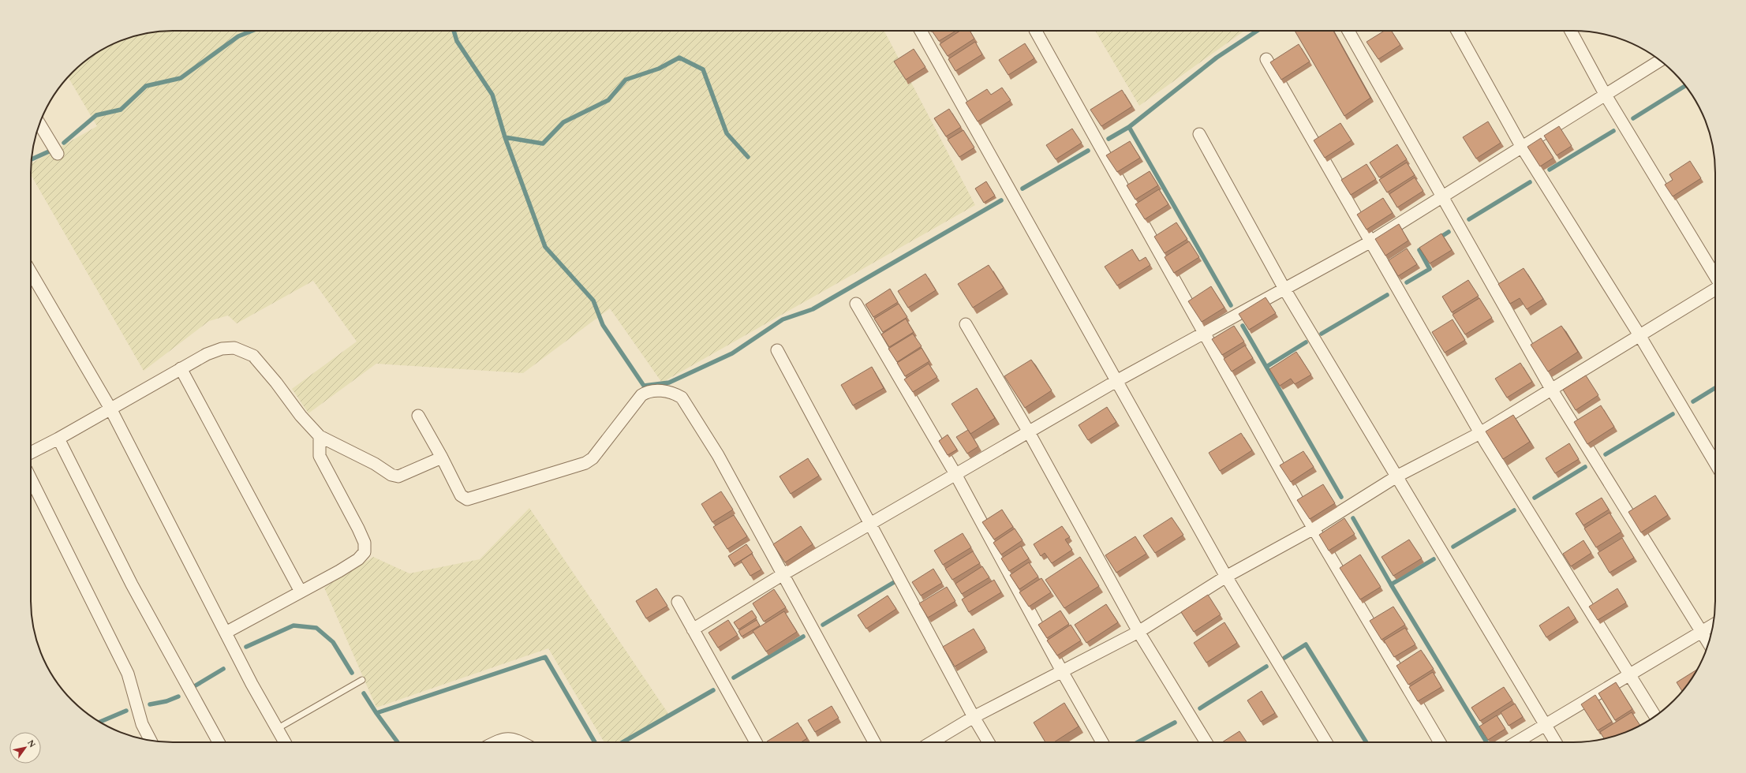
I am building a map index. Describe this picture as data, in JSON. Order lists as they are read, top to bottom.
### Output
{
  "north": "top right"
}
